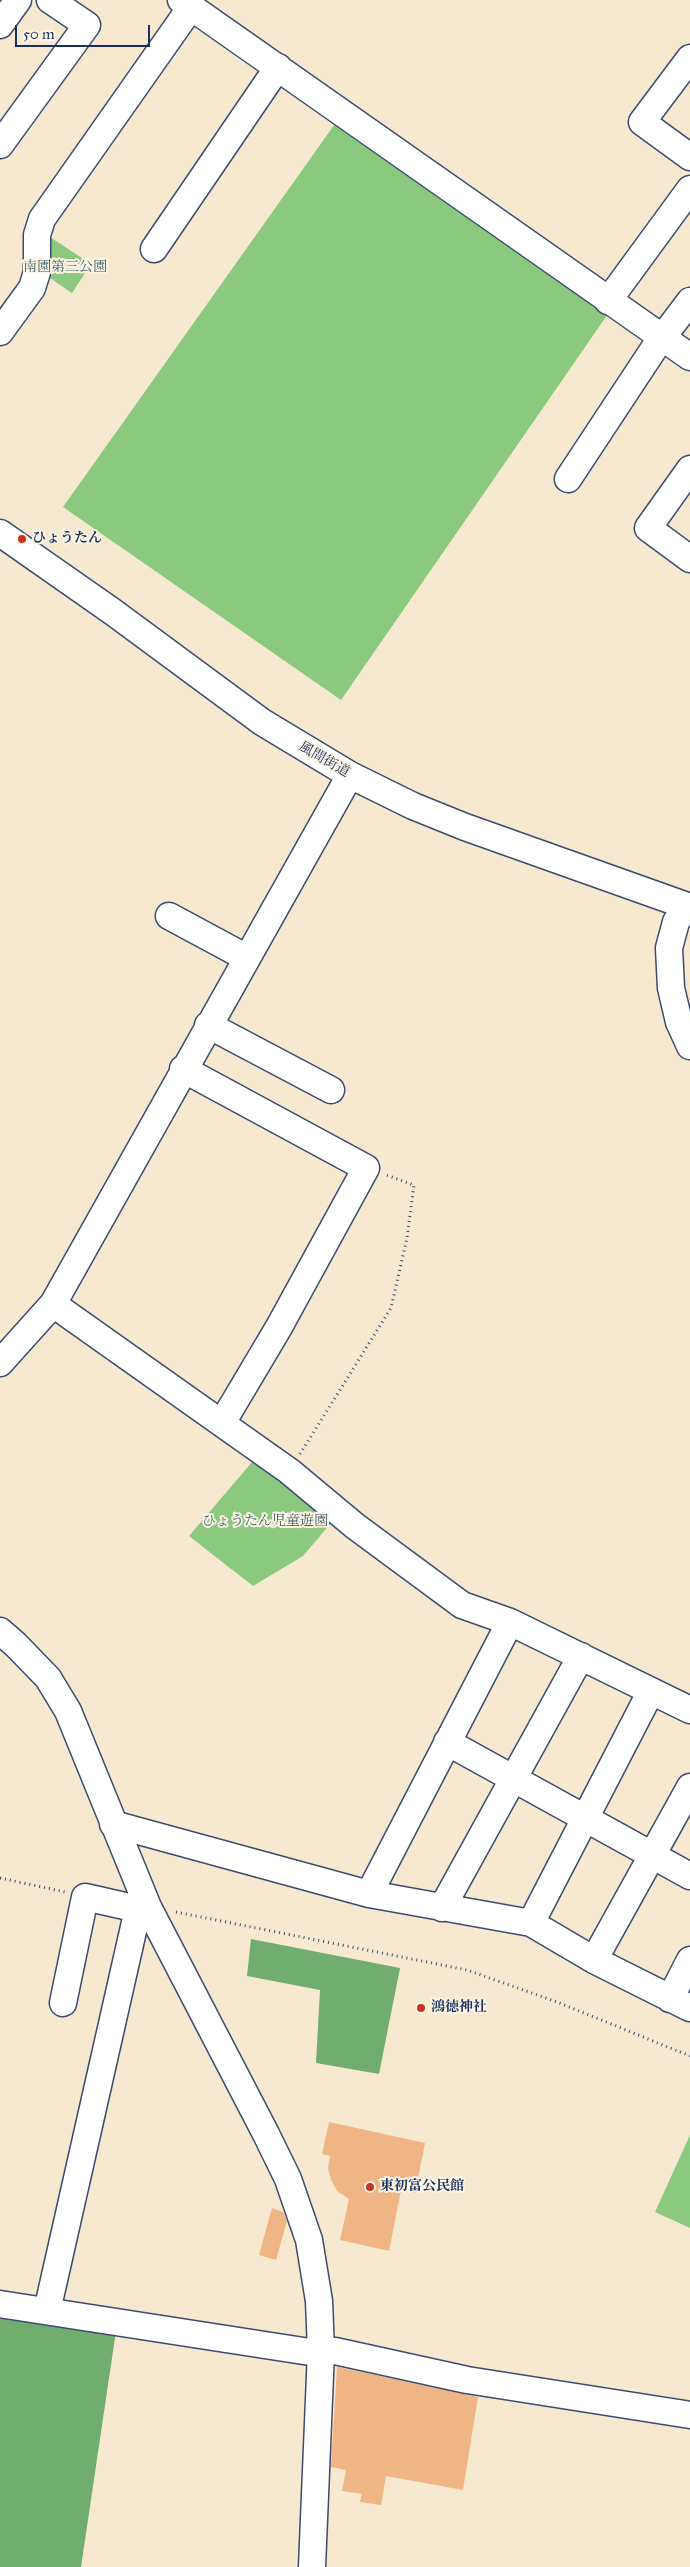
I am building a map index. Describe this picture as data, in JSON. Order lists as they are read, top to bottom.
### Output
{
  "streets": {
    "street": ["風間街道"]
  },
  "parks": ["南園第三公園", "ひょうたん児童遊園"],
  "places": ["ひょうたん", "鴻徳神社", "東初富公民館"],
  "scale_bar": "50 m"
}
